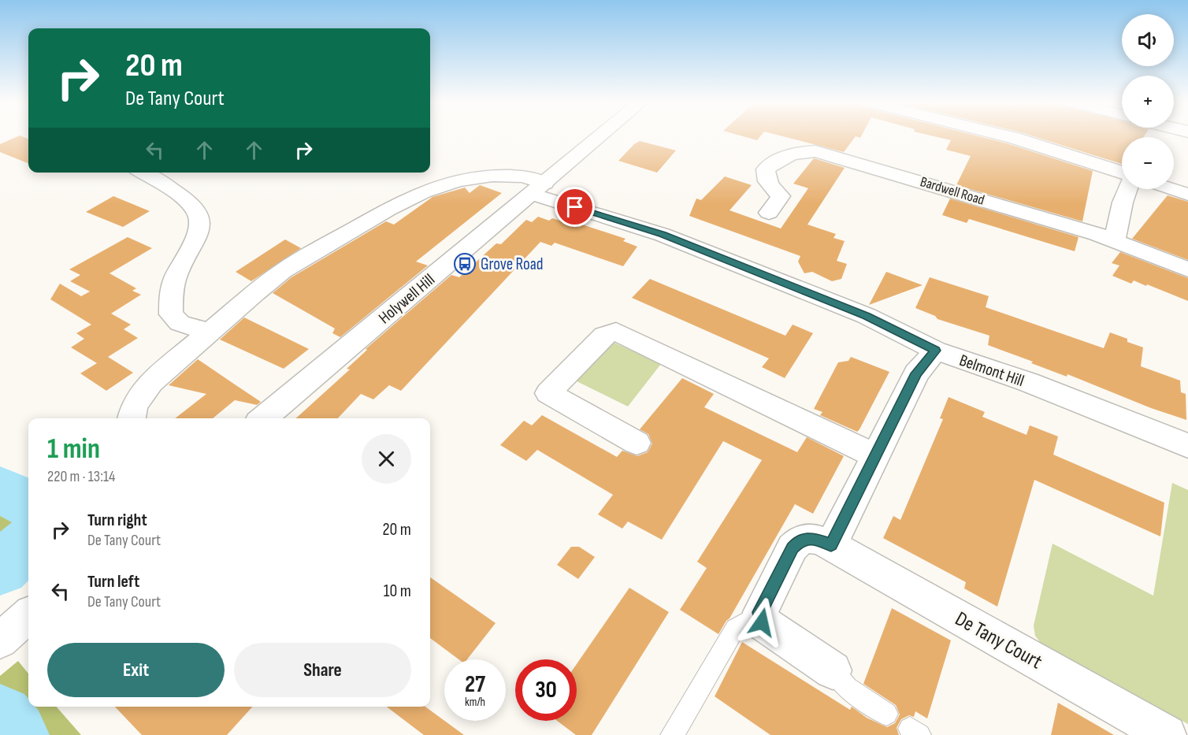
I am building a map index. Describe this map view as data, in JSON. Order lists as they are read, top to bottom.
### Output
{
  "streets": {
    "street": [
      "Bardwell Road",
      "Holywell Hill",
      "Belmont Hill",
      "De Tany Court"
    ]
  },
  "crossings": [
    ["Holywell Hill", "Belmont Hill"]
  ],
  "places": {
    "bus stop": ["Grove Road"]
  },
  "page": {
    "map_buttons": ["+", "−"],
    "turn": ["20 m", "De Tany Court"],
    "heading": ["1 min", "220 m · 13:14"],
    "list": [
      {
        "name": "Turn right",
        "note": "De Tany Court",
        "value": "20 m"
      },
      {
        "name": "Turn left",
        "note": "De Tany Court",
        "value": "10 m"
      }
    ],
    "buttons": ["Exit", "Share"],
    "speed": "27 km/h",
    "limit": "30"
  }
}
